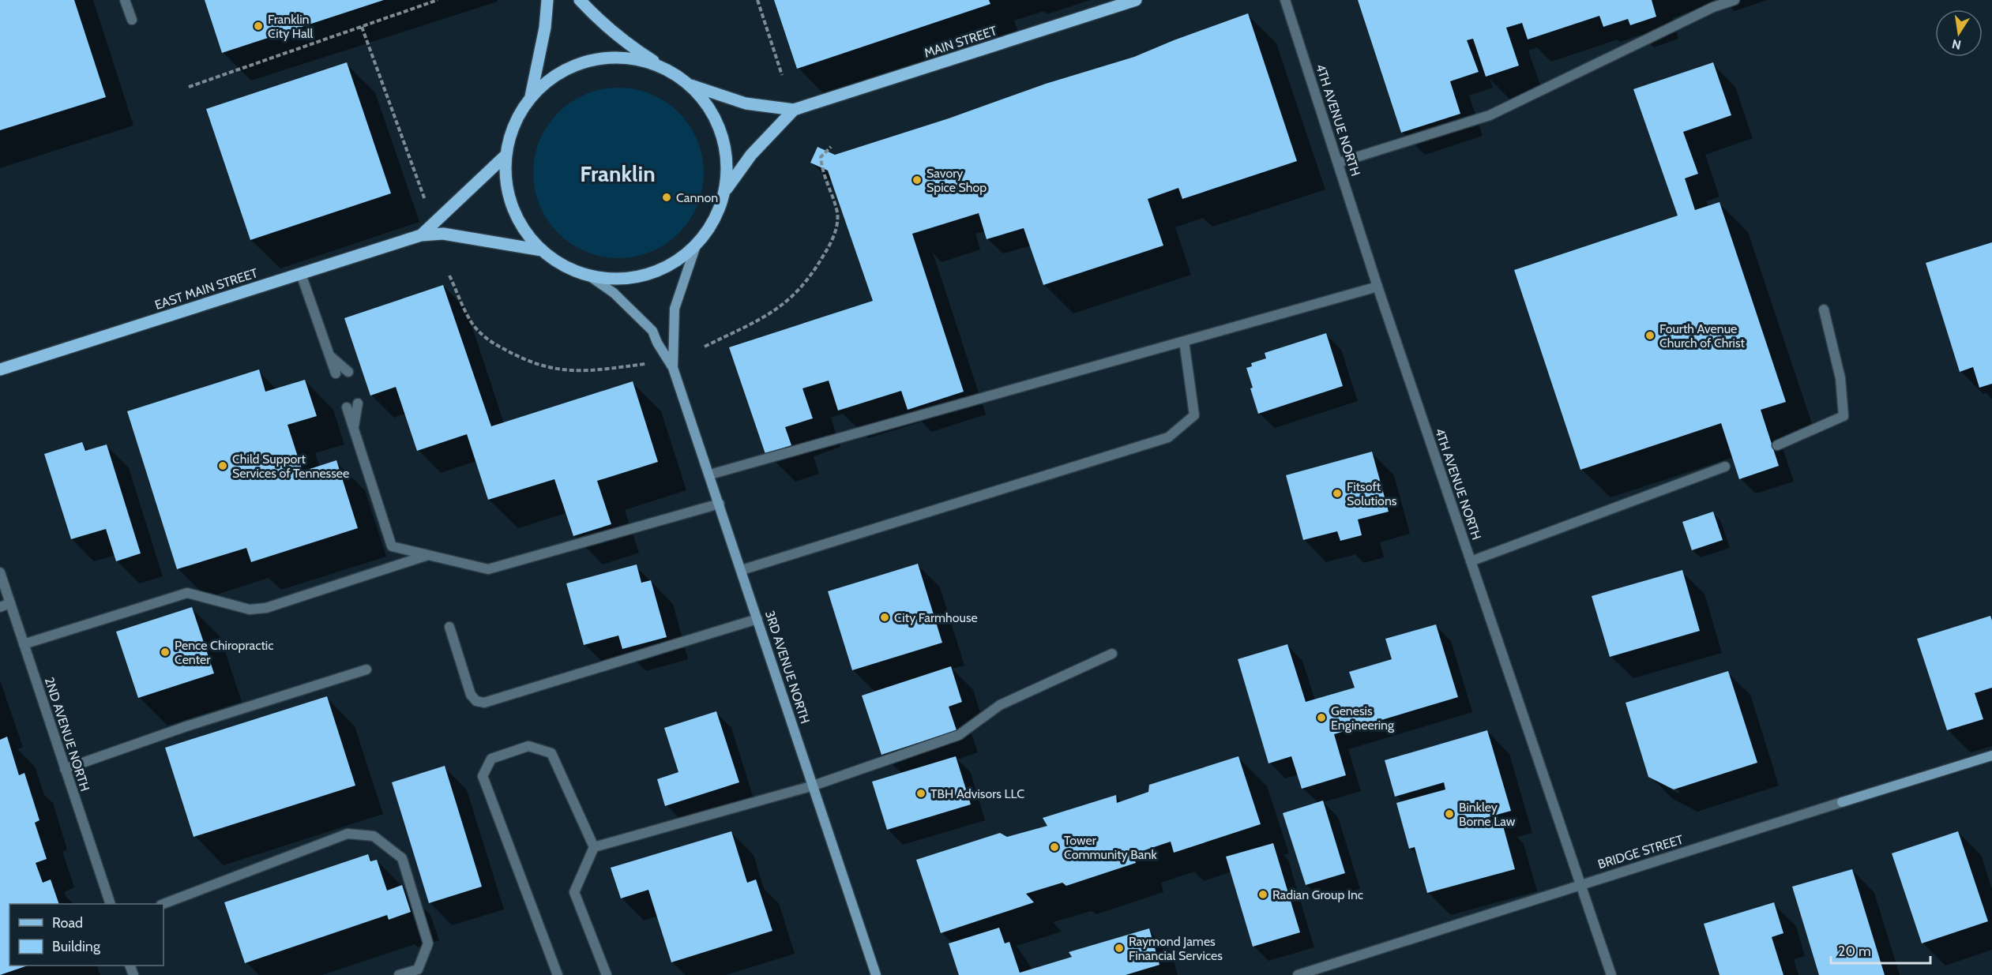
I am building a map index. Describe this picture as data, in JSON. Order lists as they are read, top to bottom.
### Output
{
  "streets": {
    "main road": [
      "MAIN STREET",
      "EAST MAIN STREET",
      "3RD AVENUE NORTH",
      "BRIDGE STREET"
    ],
    "street": ["4TH AVENUE NORTH", "2ND AVENUE NORTH"]
  },
  "crossings": [
    ["4TH AVENUE NORTH", "BRIDGE STREET"]
  ],
  "districts": ["Franklin"],
  "places": [
    "Franklin City Hall",
    "Savory Spice Shop",
    "Cannon",
    "Fourth Avenue Church of Christ",
    "Child Support Services of Tennessee",
    "Fitsoft Solutions",
    "City Farmhouse",
    "Pence Chiropractic Center",
    "Genesis Engineering",
    "TBH Advisors LLC",
    "Binkley Borne Law",
    "Tower Community Bank",
    "Radian Group Inc",
    "Raymond James Financial Services"
  ],
  "legend": ["Road", "Building"],
  "scale_bar": "20 m",
  "north": "bottom"
}
